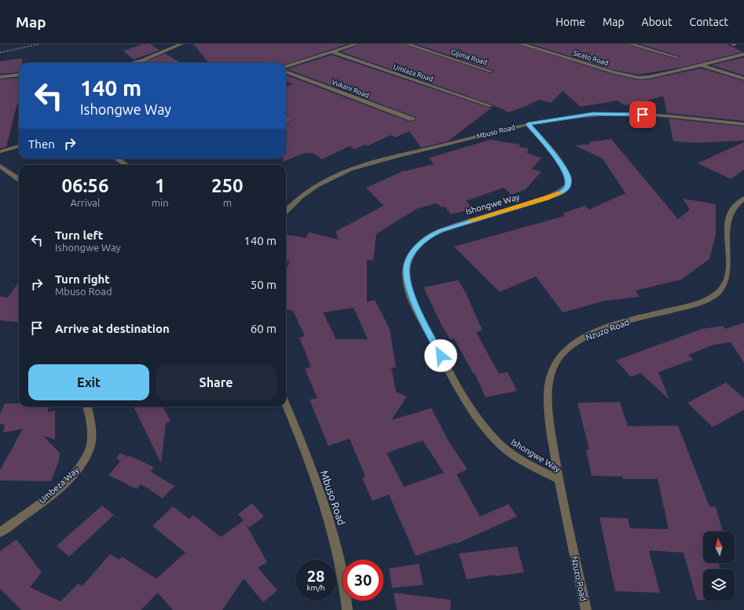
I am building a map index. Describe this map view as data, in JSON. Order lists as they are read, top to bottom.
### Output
{
  "streets": {
    "street": [
      "Gijima Road",
      "Sicelo Road",
      "Umlaza Road",
      "Vukani Road",
      "Mbuso Road",
      "Ishongwe Way",
      "Nzuzo Road",
      "Umbeza Way"
    ]
  },
  "crossings": [
    ["Mbuso Road", "Ishongwe Way"],
    ["Ishongwe Way", "Nzuzo Road"]
  ],
  "north": "top",
  "page": {
    "header": "Map",
    "nav": [
      "Home",
      "Map",
      "About",
      "Contact"
    ],
    "turn": ["140 m", "Ishongwe Way"],
    "then": "Then",
    "eta": [
      "06:56",
      "Arrival",
      "1",
      "min",
      "250",
      "m"
    ],
    "list": [
      {
        "name": "Turn left",
        "note": "Ishongwe Way",
        "value": "140 m"
      },
      {
        "name": "Turn right",
        "note": "Mbuso Road",
        "value": "50 m"
      },
      {
        "name": "Arrive at destination",
        "value": "60 m"
      }
    ],
    "buttons": ["Exit", "Share"],
    "speed": "28 km/h",
    "limit": "30"
  }
}
